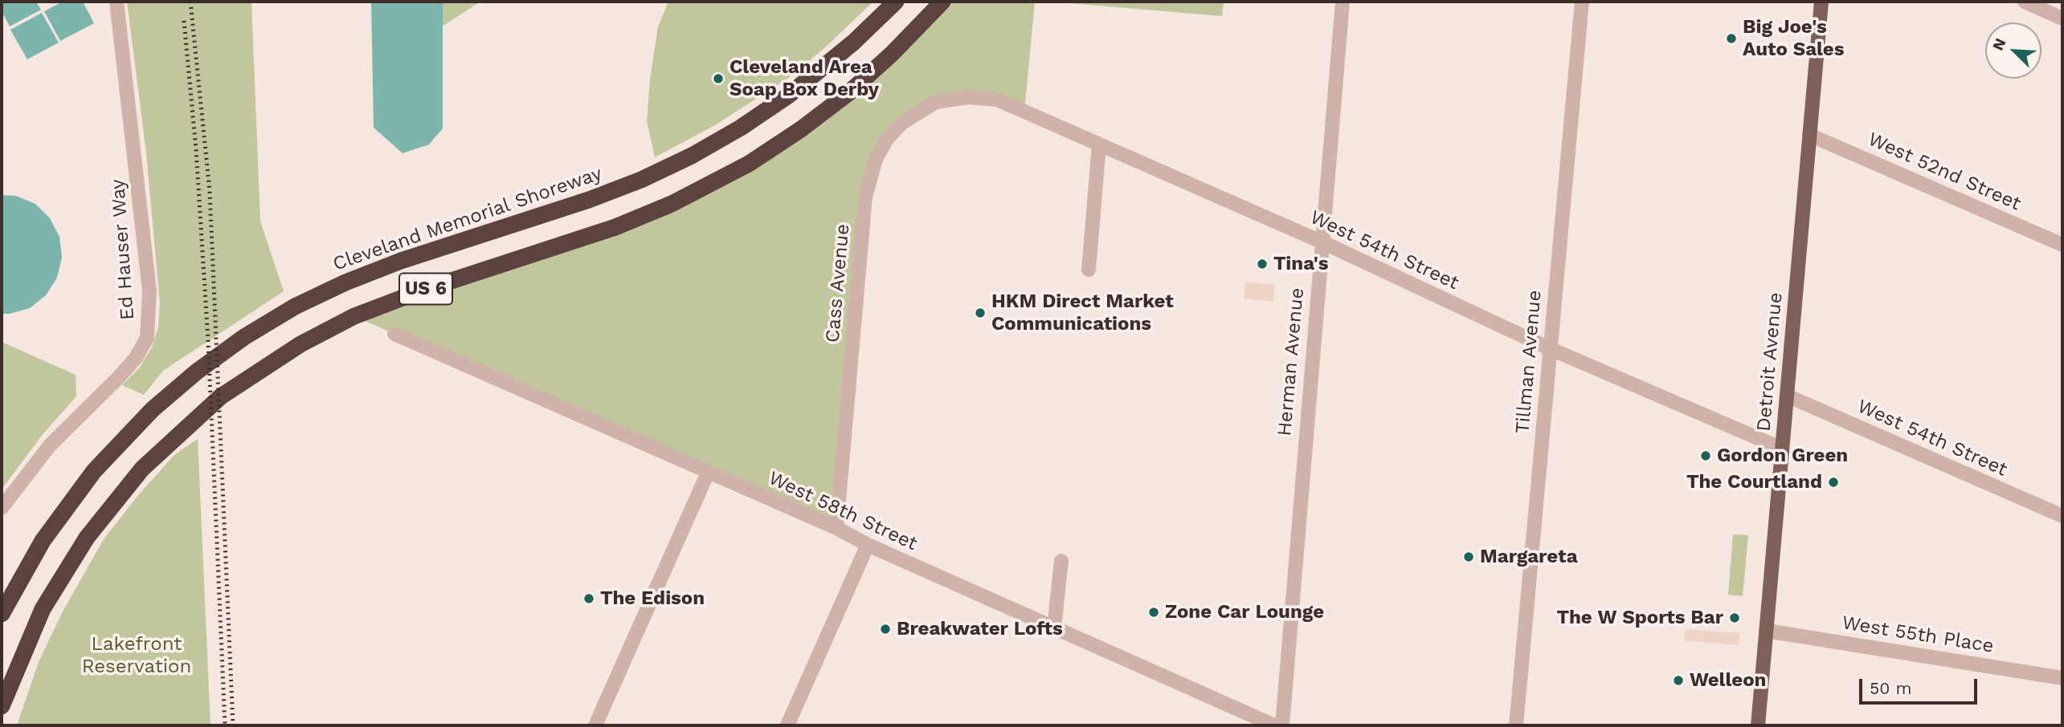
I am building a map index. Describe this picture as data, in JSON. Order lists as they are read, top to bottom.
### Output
{
  "streets": {
    "highway": ["Cleveland Memorial Shoreway", "US 6"],
    "main road": ["Detroit Avenue"],
    "street": [
      "West 52nd Street",
      "Ed Hauser Way",
      "West 54th Street",
      "Cass Avenue",
      "Herman Avenue",
      "Tillman Avenue",
      "West 58th Street",
      "West 55th Place"
    ]
  },
  "crossings": [
    ["West 52nd Street", "Detroit Avenue"],
    ["West 54th Street", "Cass Avenue"],
    ["West 54th Street", "Herman Avenue"],
    ["West 54th Street", "Tillman Avenue"],
    ["West 54th Street", "Detroit Avenue"],
    ["Cass Avenue", "West 58th Street"],
    ["Detroit Avenue", "West 55th Place"]
  ],
  "parks": ["Lakefront Reservation"],
  "places": [
    "Big Joe's Auto Sales",
    "Cleveland Area Soap Box Derby",
    "Tina's",
    "HKM Direct Market Communications",
    "Gordon Green",
    "The Courtland",
    "Margareta",
    "The Edison",
    "Zone Car Lounge",
    "The W Sports Bar",
    "Breakwater Lofts",
    "Welleon"
  ],
  "scale_bar": "50 m",
  "north": "top left"
}
